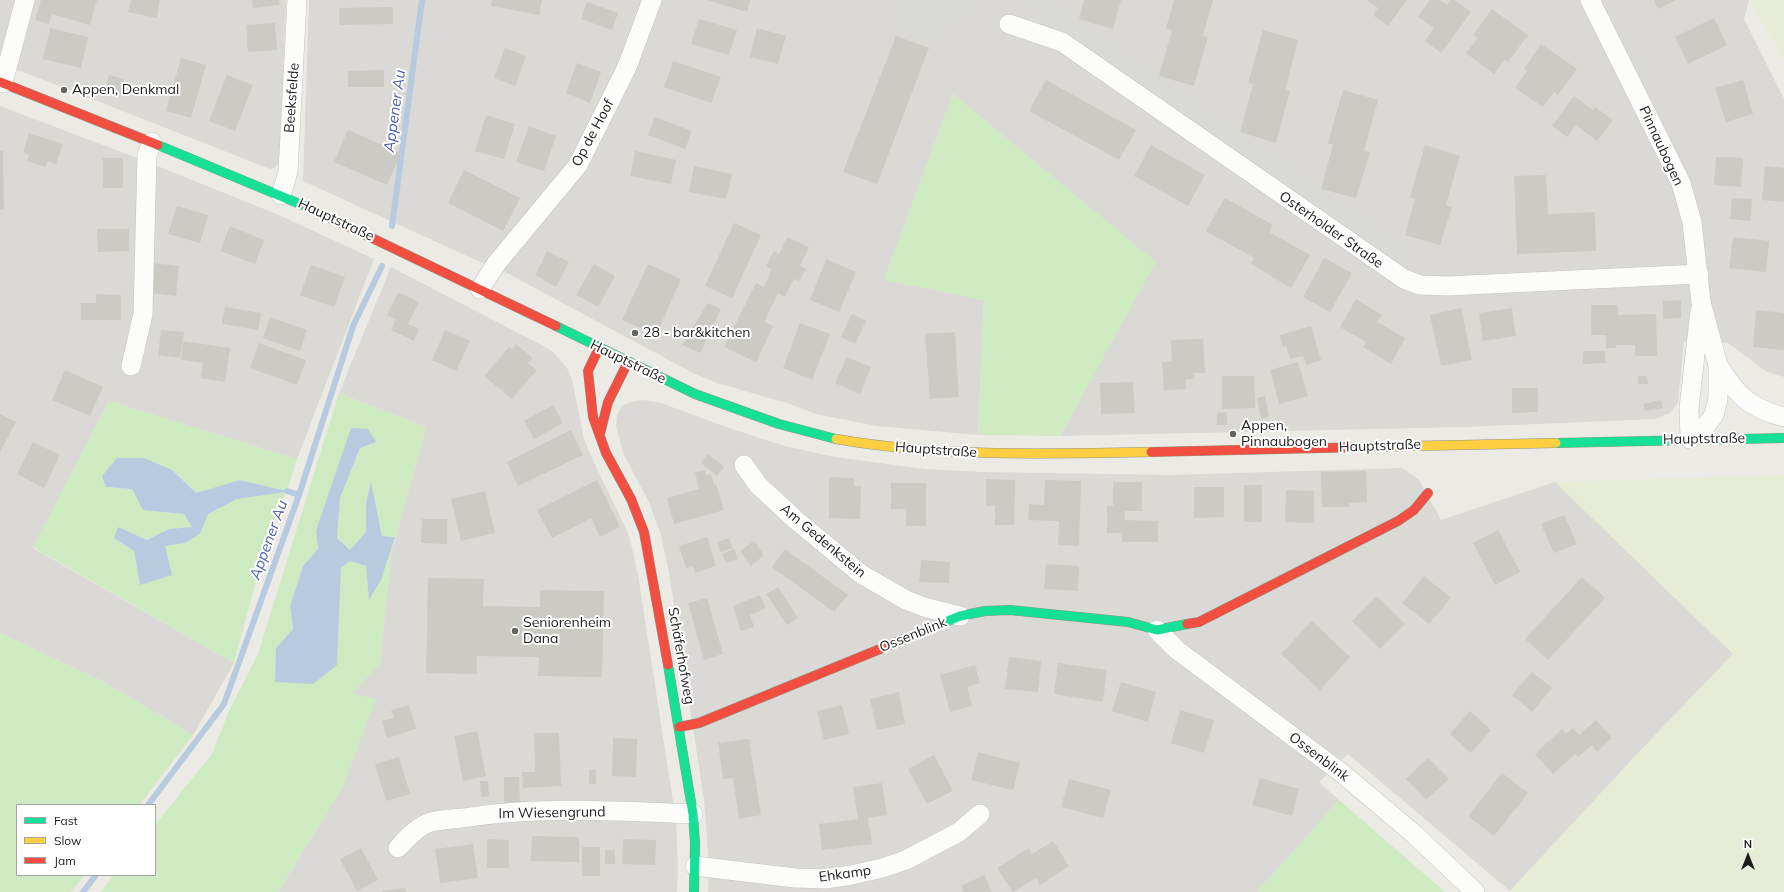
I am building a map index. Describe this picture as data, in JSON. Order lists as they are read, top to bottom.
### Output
{
  "streets": {
    "main road": ["Hauptstraße", "Ossenblink", "Schäferhofweg"],
    "street": [
      "Beeksfelde",
      "Op de Hoof",
      "Pinnaubogen",
      "Osterholder Straße",
      "Am Gedenkstein",
      "Im Wiesengrund",
      "Ehkamp"
    ]
  },
  "crossings": [
    ["Beeksfelde", "Hauptstraße"],
    ["Op de Hoof", "Hauptstraße"],
    ["Pinnaubogen", "Hauptstraße"],
    ["Pinnaubogen", "Osterholder Straße"],
    ["Hauptstraße", "Schäferhofweg"],
    ["Am Gedenkstein", "Ossenblink"],
    ["Ossenblink", "Schäferhofweg"],
    ["Schäferhofweg", "Im Wiesengrund"],
    ["Schäferhofweg", "Ehkamp"]
  ],
  "water": ["Appener Au"],
  "places": [
    "Appen, Denkmal",
    "28 - bar&kitchen",
    "Appen, Pinnaubogen",
    "Seniorenheim Dana"
  ],
  "legend": ["Fast", "Slow", "Jam"],
  "north": "top"
}
